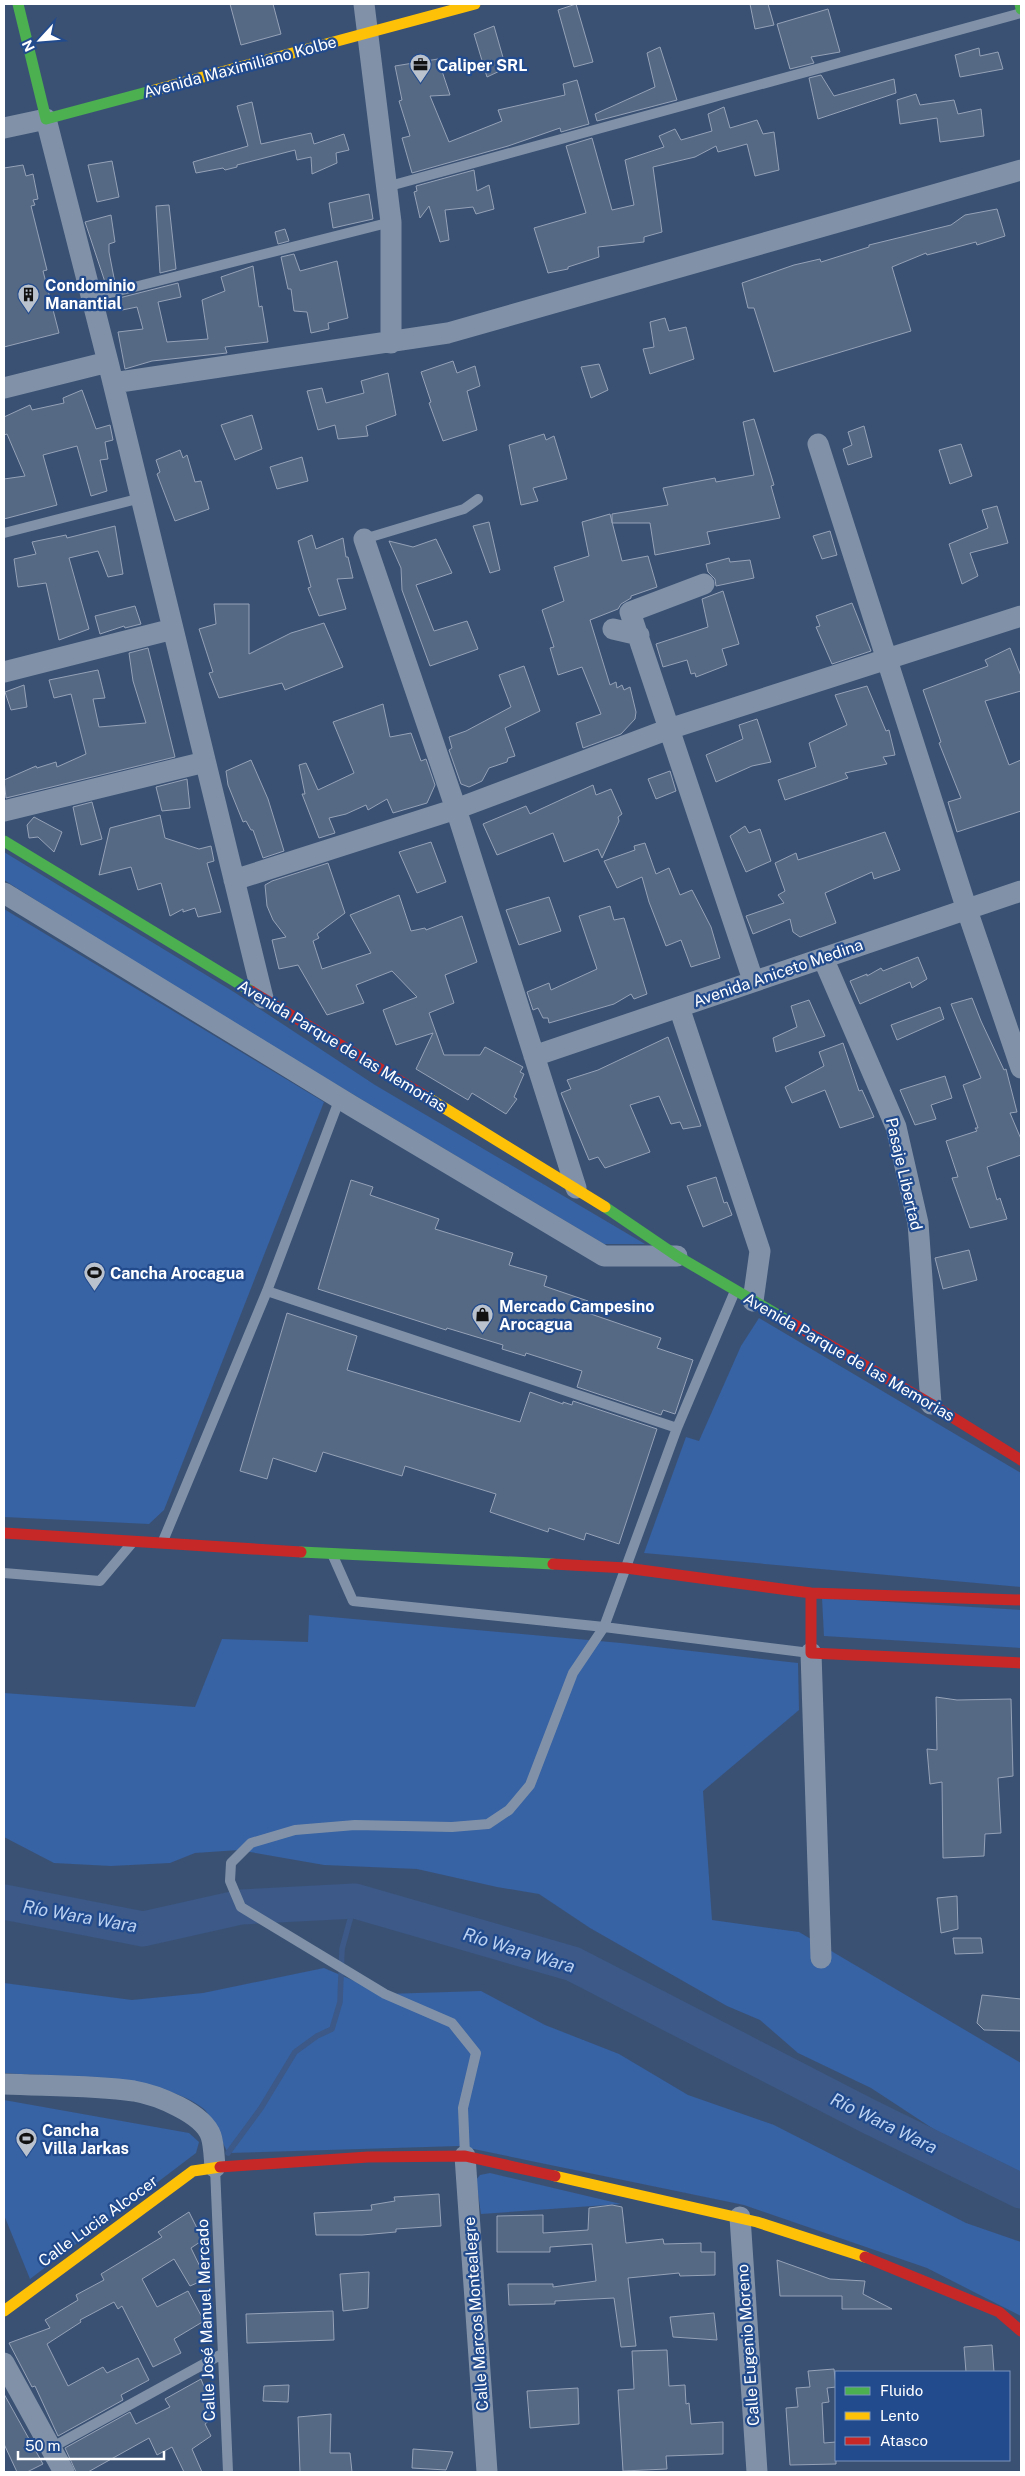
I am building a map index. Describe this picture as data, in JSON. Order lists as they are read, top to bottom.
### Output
{
  "streets": {
    "street": [
      "Avenida Maximiliano Kolbe",
      "Avenida Aniceto Medina",
      "Avenida Parque de las Memorias",
      "Pasaje Libertad",
      "Calle Lucia Alcocer",
      "Calle Marcos Montealegre",
      "Calle Eugenio Moreno"
    ],
    "lane": ["Calle José Manuel Mercado"]
  },
  "crossings": [
    ["Avenida Aniceto Medina", "Pasaje Libertad"],
    ["Avenida Parque de las Memorias", "Pasaje Libertad"],
    ["Calle Lucia Alcocer", "Calle Marcos Montealegre"],
    ["Calle Lucia Alcocer", "Calle José Manuel Mercado"],
    ["Calle Lucia Alcocer", "Calle Eugenio Moreno"]
  ],
  "water": ["Río Wara Wara"],
  "places": {
    "office": ["Caliper SRL"],
    "building": ["Condominio Manantial"],
    "sports": ["Cancha Arocagua", "Cancha Villa Jarkas"],
    "shop": ["Mercado Campesino Arocagua"]
  },
  "legend": ["Fluido", "Lento", "Atasco"],
  "scale_bar": "50 m",
  "north": "bottom left"
}
